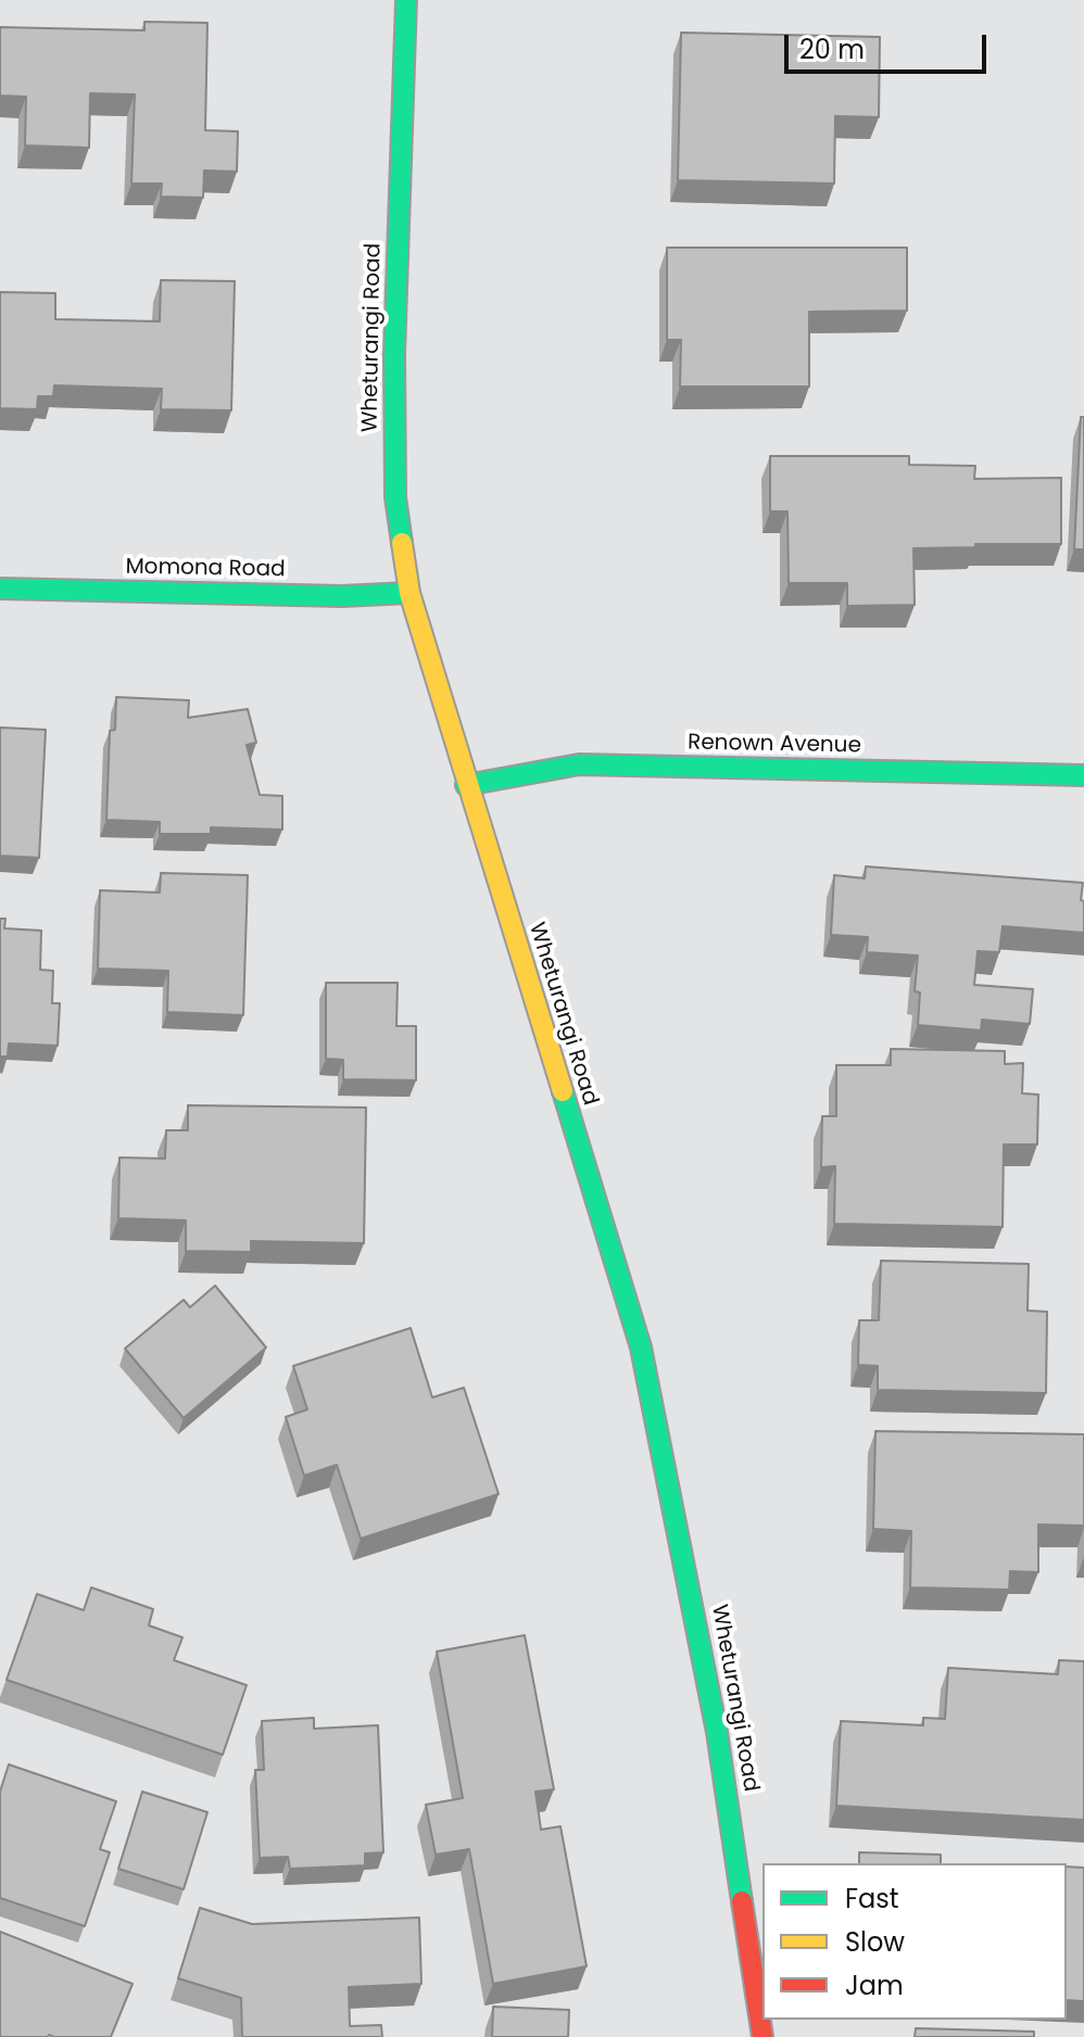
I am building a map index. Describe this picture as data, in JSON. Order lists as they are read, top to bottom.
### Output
{
  "streets": {
    "street": ["Wheturangi Road", "Momona Road", "Renown Avenue"]
  },
  "crossings": [
    ["Wheturangi Road", "Momona Road"],
    ["Wheturangi Road", "Renown Avenue"]
  ],
  "legend": ["Fast", "Slow", "Jam"],
  "scale_bar": "20 m"
}
